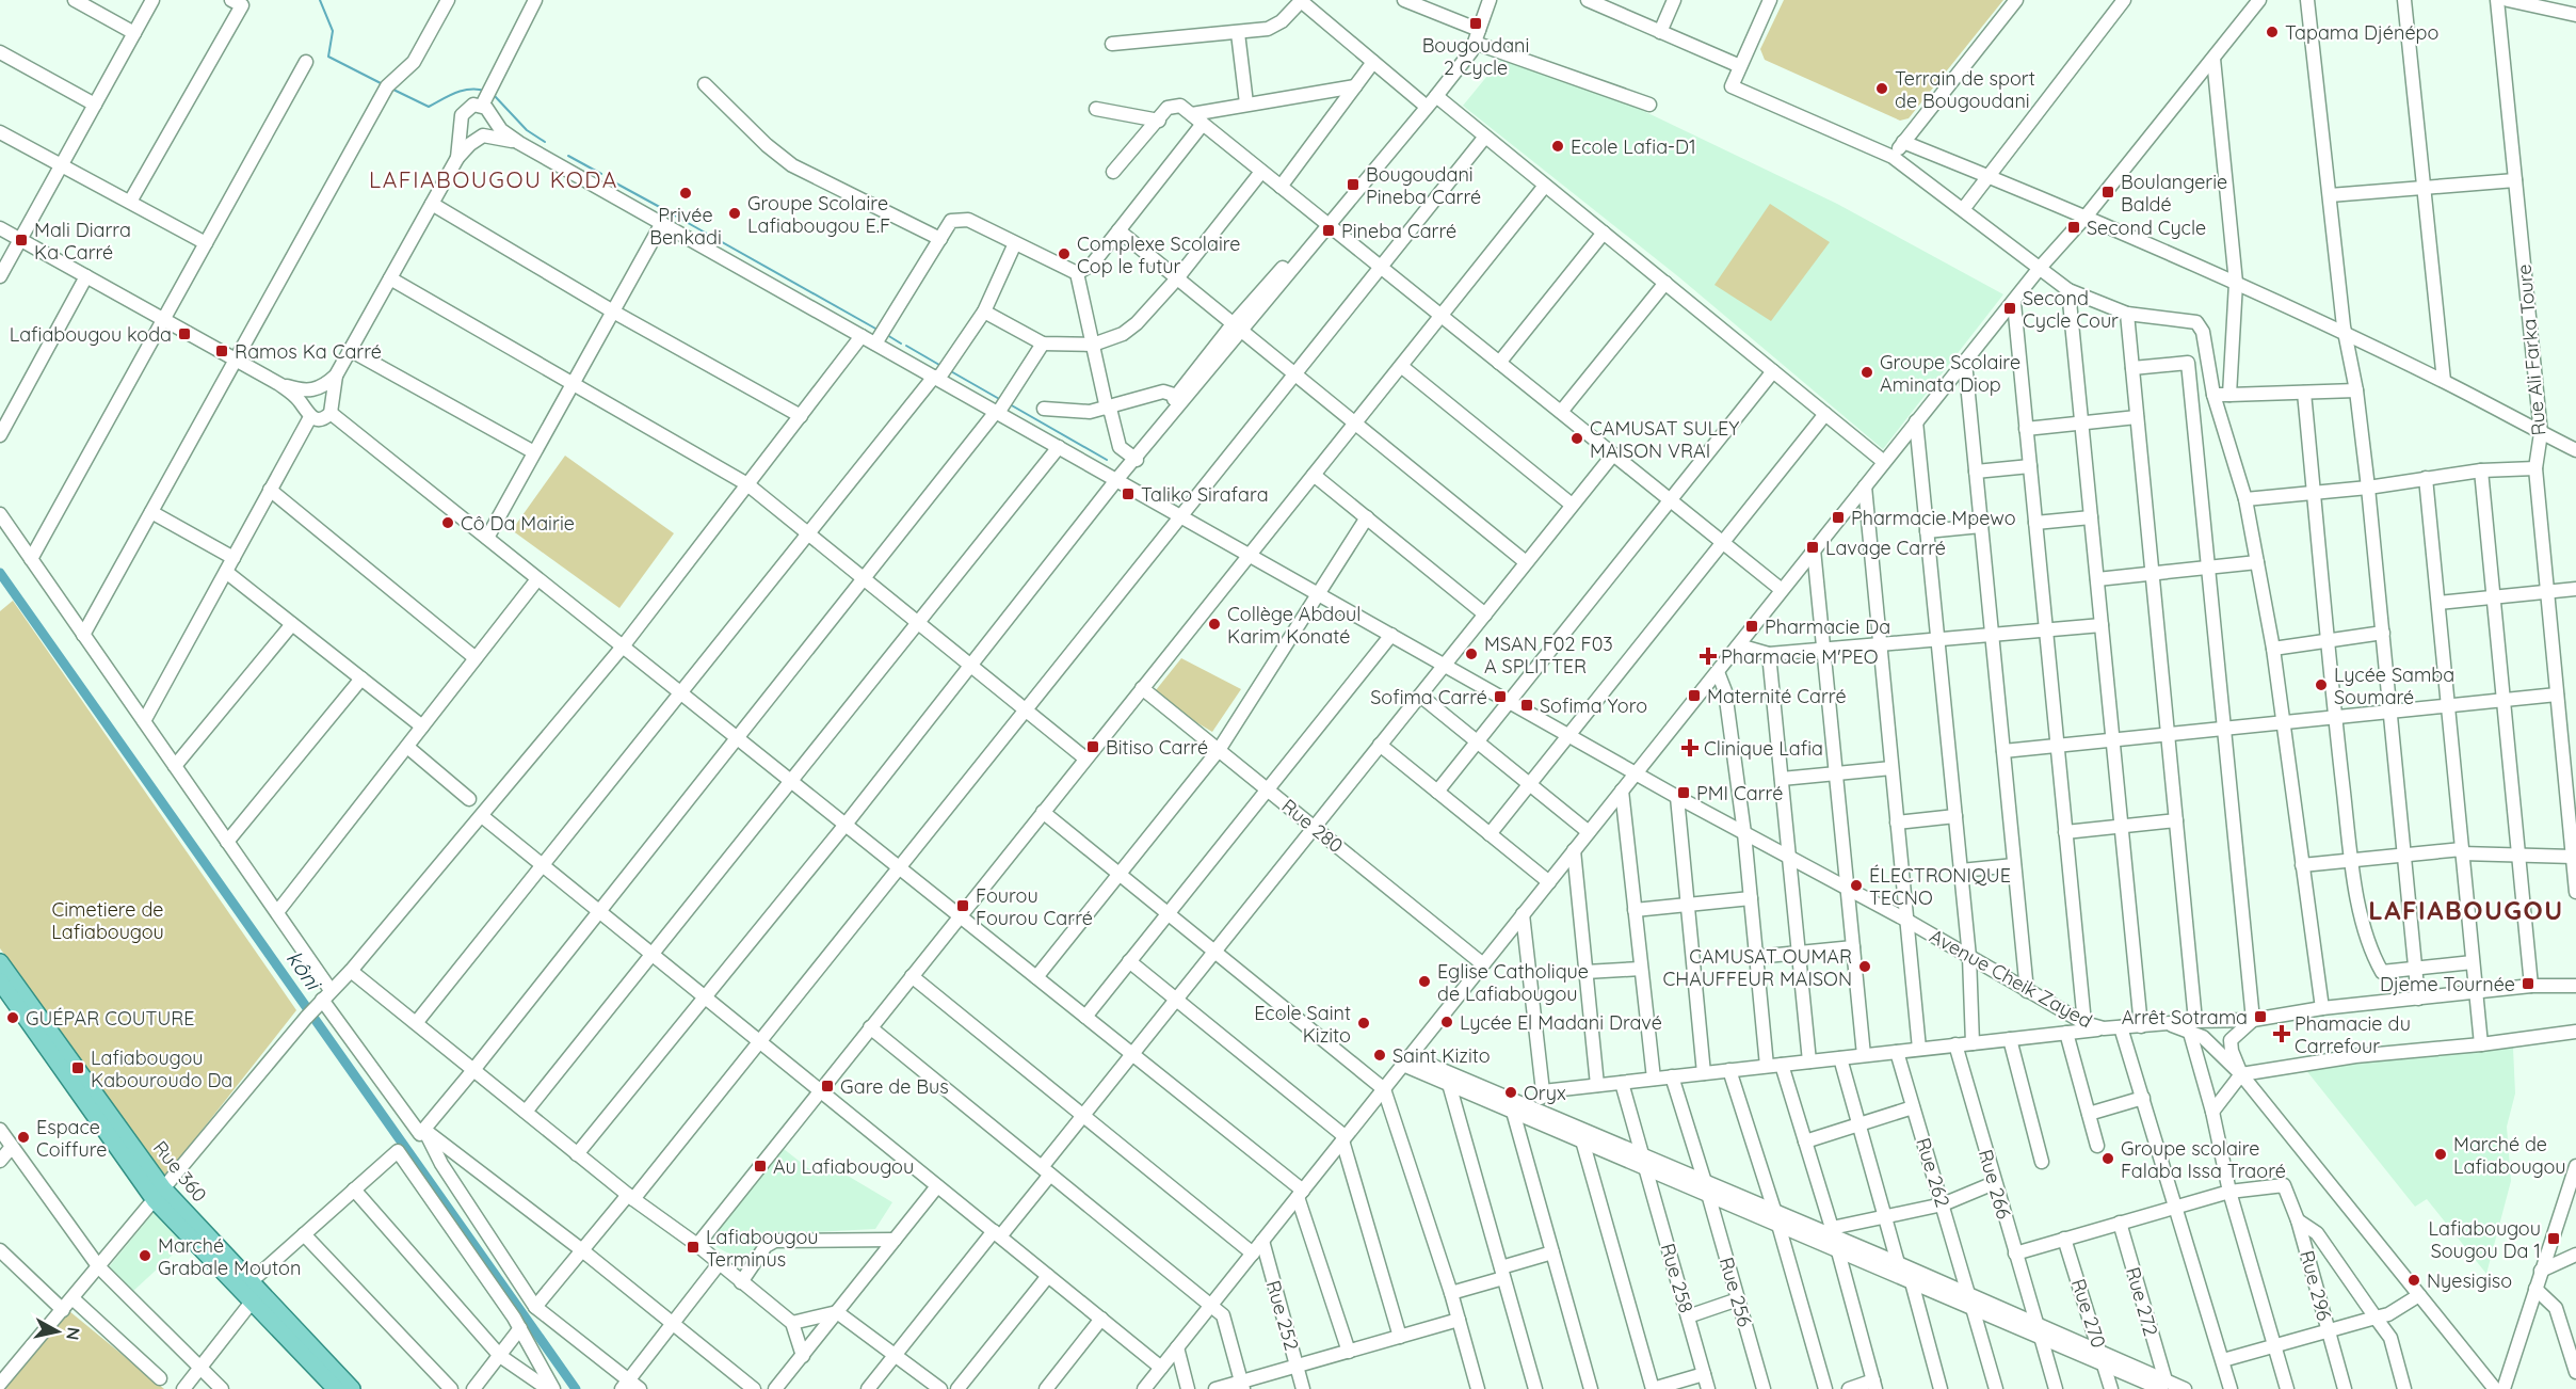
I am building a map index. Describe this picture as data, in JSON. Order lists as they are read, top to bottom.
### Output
{
  "streets": {
    "main road": ["Rue 360"],
    "street": [
      "Rue Ali Farka Toure",
      "Rue 280",
      "Avenue Cheik Zayed",
      "Rue 262",
      "Rue 266",
      "Rue 258",
      "Rue 296",
      "Rue 256",
      "Rue 272",
      "Rue 270",
      "Rue 252"
    ]
  },
  "districts": ["LAFIABOUGOU KODA", "LAFIABOUGOU"],
  "water": ["kôni"],
  "parks": ["Cimetiere de Lafiabougou"],
  "places": {
    "transit": [
      "Bougoudani 2 Cycle",
      "Bougoudani Pineba Carré",
      "Boulangerie Baldé",
      "Second Cycle",
      "Pineba Carré",
      "Mali Diarra Ka Carré",
      "Second Cycle Cour",
      "Lafiabougou koda",
      "Ramos Ka Carré",
      "Taliko Sirafara",
      "Pharmacie Mpewo",
      "Lavage Carré",
      "Pharmacie Da",
      "Maternité Carré",
      "Sofima Carré",
      "Sofima Yoro",
      "Bitiso Carré",
      "PMI Carré",
      "Fourou Fourou Carré",
      "Djeme Tournée",
      "Arrêt Sotrama",
      "Lafiabougou Kabouroudo Da",
      "Gare de Bus",
      "Au Lafiabougou",
      "Lafiabougou Sougou Da 1",
      "Lafiabougou Terminus"
    ],
    "other": [
      "Tapama Djénépo",
      "Terrain de sport de Bougoudani",
      "Ecole Lafia-D1",
      "Privée Benkadi",
      "Groupe Scolaire Lafiabougou E.F",
      "Complexe Scolaire Cop le futur",
      "Groupe Scolaire Aminata Diop",
      "CAMUSAT SULEY MAISON VRAI",
      "Cô Da Mairie",
      "Collège Abdoul Karim Konaté",
      "MSAN F02 F03 A SPLITTER",
      "Lycée Samba Soumaré",
      "ÉLECTRONIQUE TECNO",
      "CAMUSAT OUMAR CHAUFFEUR MAISON",
      "Eglise Catholique de Lafiabougou",
      "GUÉPAR COUTURE",
      "Lycée El Madani Dravé",
      "Ecole Saint Kizito",
      "Saint Kizito",
      "Oryx",
      "Espace Coiffure",
      "Marché de Lafiabougou",
      "Groupe scolaire Falaba Issa Traoré",
      "Marché Grabale Mouton",
      "Nyesigiso"
    ],
    "health": ["Pharmacie M'PEO", "Clinique Lafia", "Phamacie du Carrefour"]
  },
  "north": "right"
}
